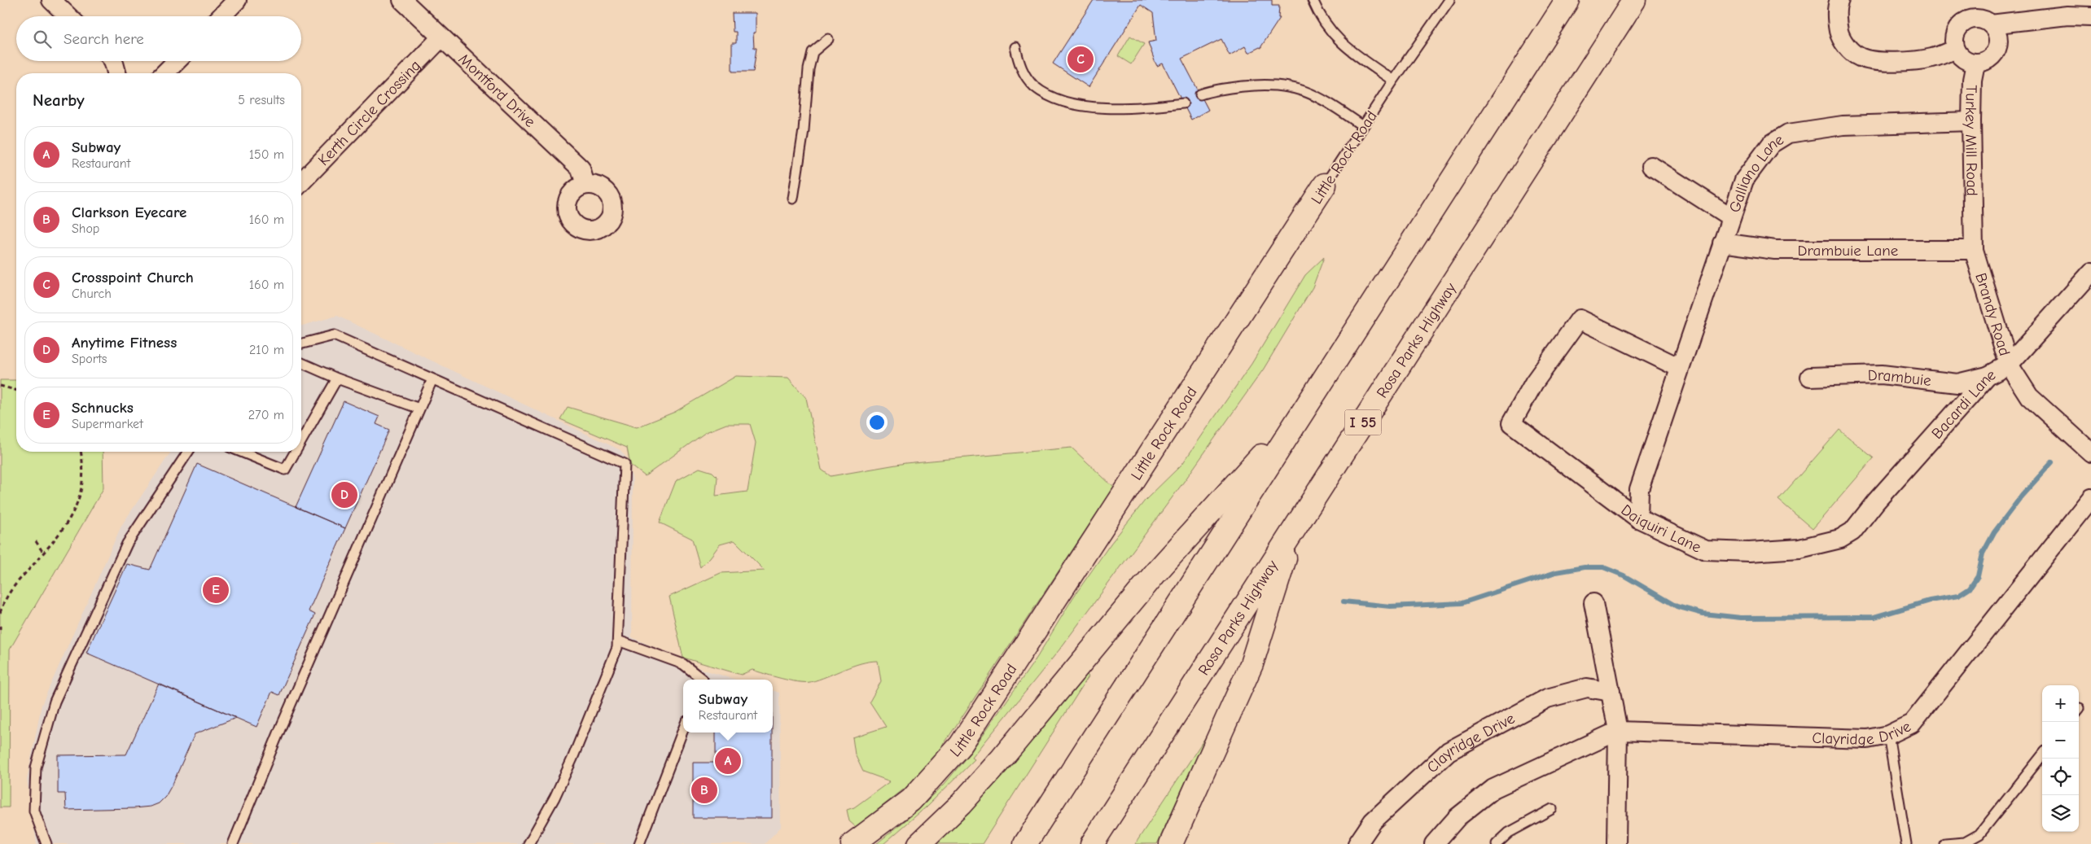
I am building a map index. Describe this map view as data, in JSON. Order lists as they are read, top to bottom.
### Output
{
  "streets": {
    "main road": ["Little Rock Road", "Rosa Parks Highway", "I 55"],
    "street": [
      "Montford Drive",
      "Kerth Circle Crossing",
      "Turkey Mill Road",
      "Galliano Lane",
      "Drambuie Lane",
      "Brandy Road",
      "Drambuie",
      "Bacardi Lane",
      "Daiquiri Lane",
      "Clayridge Drive"
    ]
  },
  "crossings": [
    ["Montford Drive", "Kerth Circle Crossing"],
    ["Turkey Mill Road", "Galliano Lane"],
    ["Turkey Mill Road", "Brandy Road"],
    ["Galliano Lane", "Drambuie Lane"],
    ["Galliano Lane", "Daiquiri Lane"],
    ["Drambuie Lane", "Brandy Road"],
    ["Brandy Road", "Bacardi Lane"],
    ["Drambuie", "Bacardi Lane"],
    ["Bacardi Lane", "Daiquiri Lane"]
  ],
  "page": {
    "search": "Search here",
    "pins": [
      "C",
      "D",
      "E",
      "A",
      "B"
    ],
    "heading": ["Nearby", "5 results"],
    "list": [
      {
        "mark": "A",
        "name": "Subway",
        "note": "Restaurant",
        "value": "150 m"
      },
      {
        "mark": "B",
        "name": "Clarkson Eyecare",
        "note": "Shop",
        "value": "160 m"
      },
      {
        "mark": "C",
        "name": "Crosspoint Church",
        "note": "Church",
        "value": "160 m"
      },
      {
        "mark": "D",
        "name": "Anytime Fitness",
        "note": "Sports",
        "value": "210 m"
      },
      {
        "mark": "E",
        "name": "Schnucks",
        "note": "Supermarket",
        "value": "270 m"
      }
    ],
    "popup": ["Subway", "Restaurant"],
    "map_buttons": ["+", "−"]
  }
}
